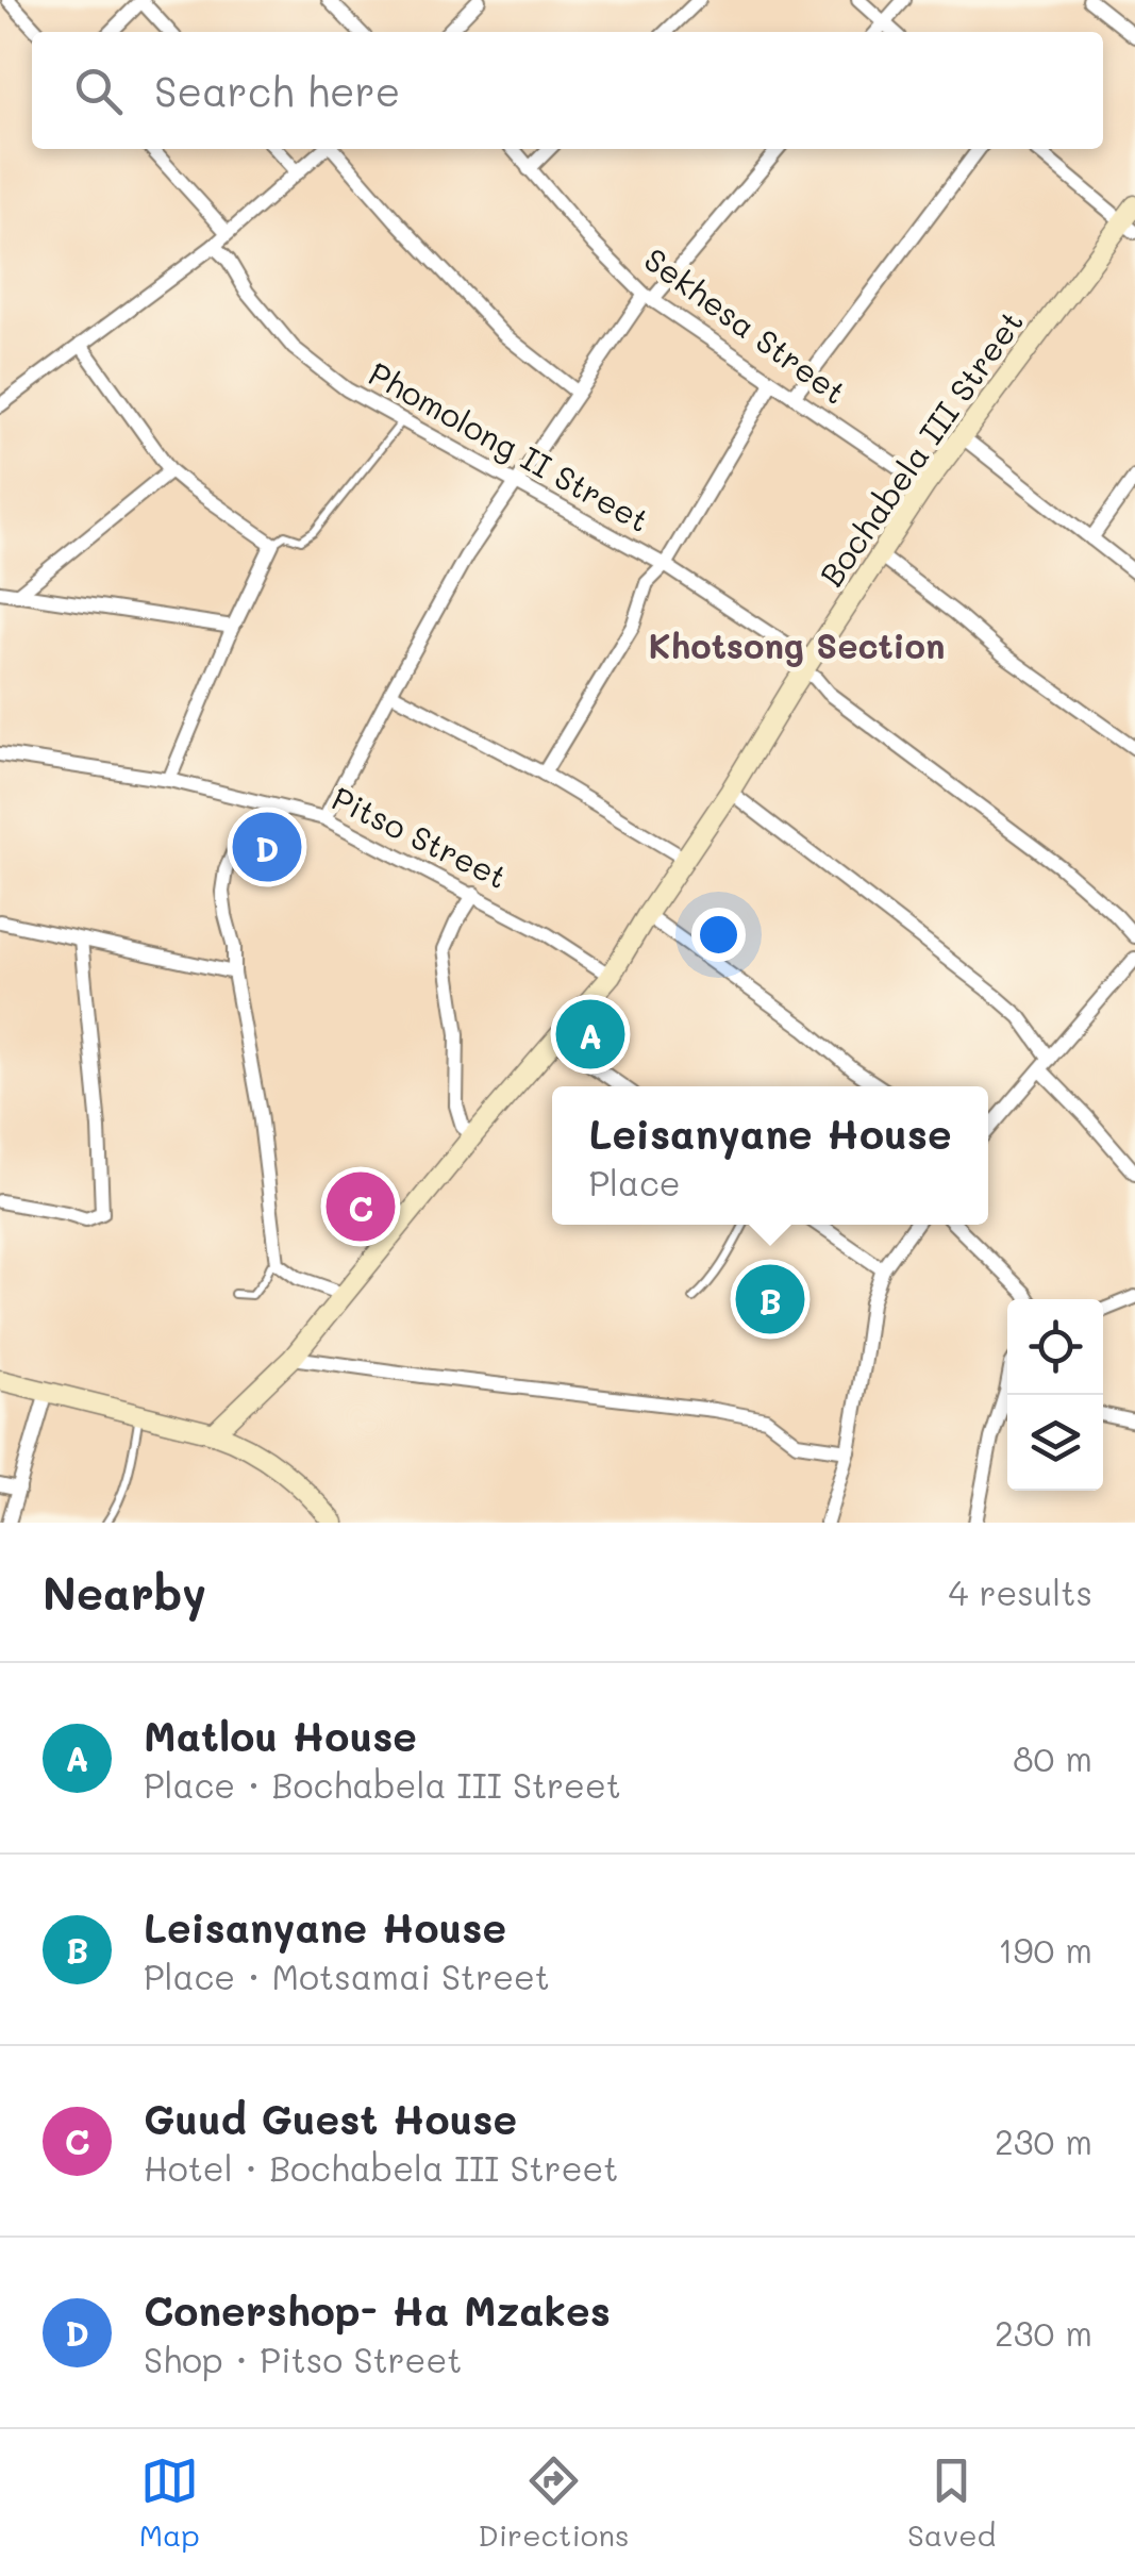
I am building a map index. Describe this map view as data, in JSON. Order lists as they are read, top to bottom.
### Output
{
  "streets": {
    "street": [
      "Sekhesa Street",
      "Phomolong II Street",
      "Bochabela III Street",
      "Pitso Street"
    ]
  },
  "crossings": [
    ["Sekhesa Street", "Bochabela III Street"],
    ["Phomolong II Street", "Bochabela III Street"],
    ["Bochabela III Street", "Pitso Street"]
  ],
  "districts": ["Khotsong Section"],
  "page": {
    "search": "Search here",
    "pins": [
      "D",
      "A",
      "C",
      "B"
    ],
    "popup": ["Leisanyane House", "Place"],
    "heading": ["Nearby", "4 results"],
    "list": [
      {
        "mark": "A",
        "name": "Matlou House",
        "note": "Place · Bochabela III Street",
        "value": "80 m"
      },
      {
        "mark": "B",
        "name": "Leisanyane House",
        "note": "Place · Motsamai Street",
        "value": "190 m"
      },
      {
        "mark": "C",
        "name": "Guud Guest House",
        "note": "Hotel · Bochabela III Street",
        "value": "230 m"
      },
      {
        "mark": "D",
        "name": "Conershop- Ha Mzakes",
        "note": "Shop · Pitso Street",
        "value": "230 m"
      }
    ],
    "nav": ["Map", "Directions", "Saved"]
  }
}
